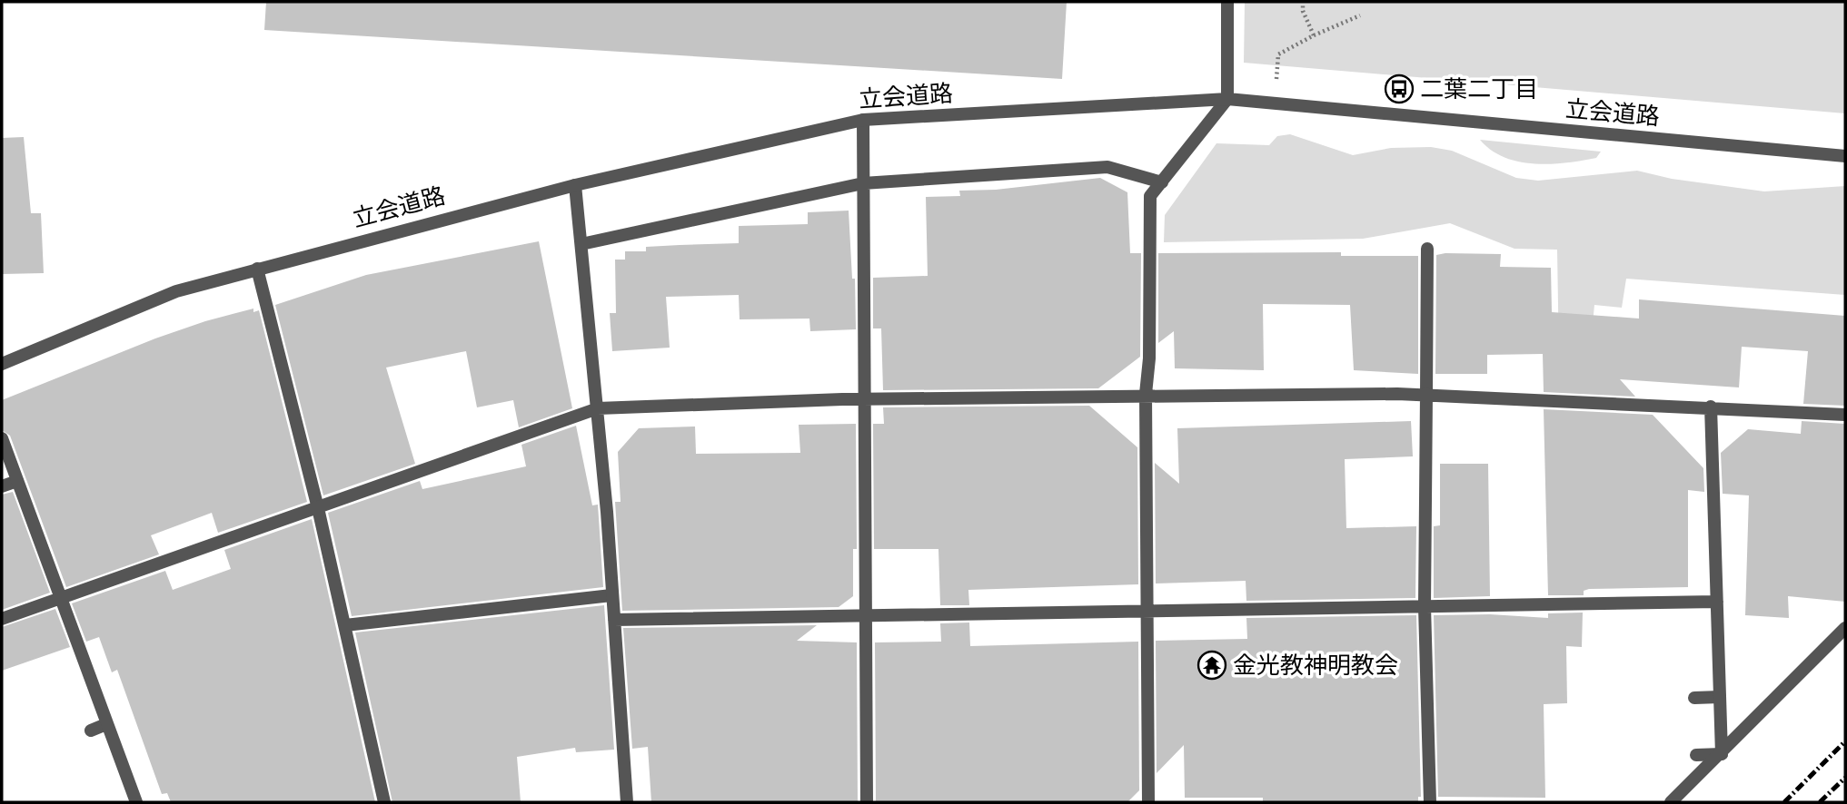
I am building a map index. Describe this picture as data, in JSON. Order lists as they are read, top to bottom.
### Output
{
  "streets": {
    "street": ["立会道路"]
  },
  "places": {
    "bus stop": ["二葉二丁目"],
    "temple": ["金光教神明教会"]
  }
}
